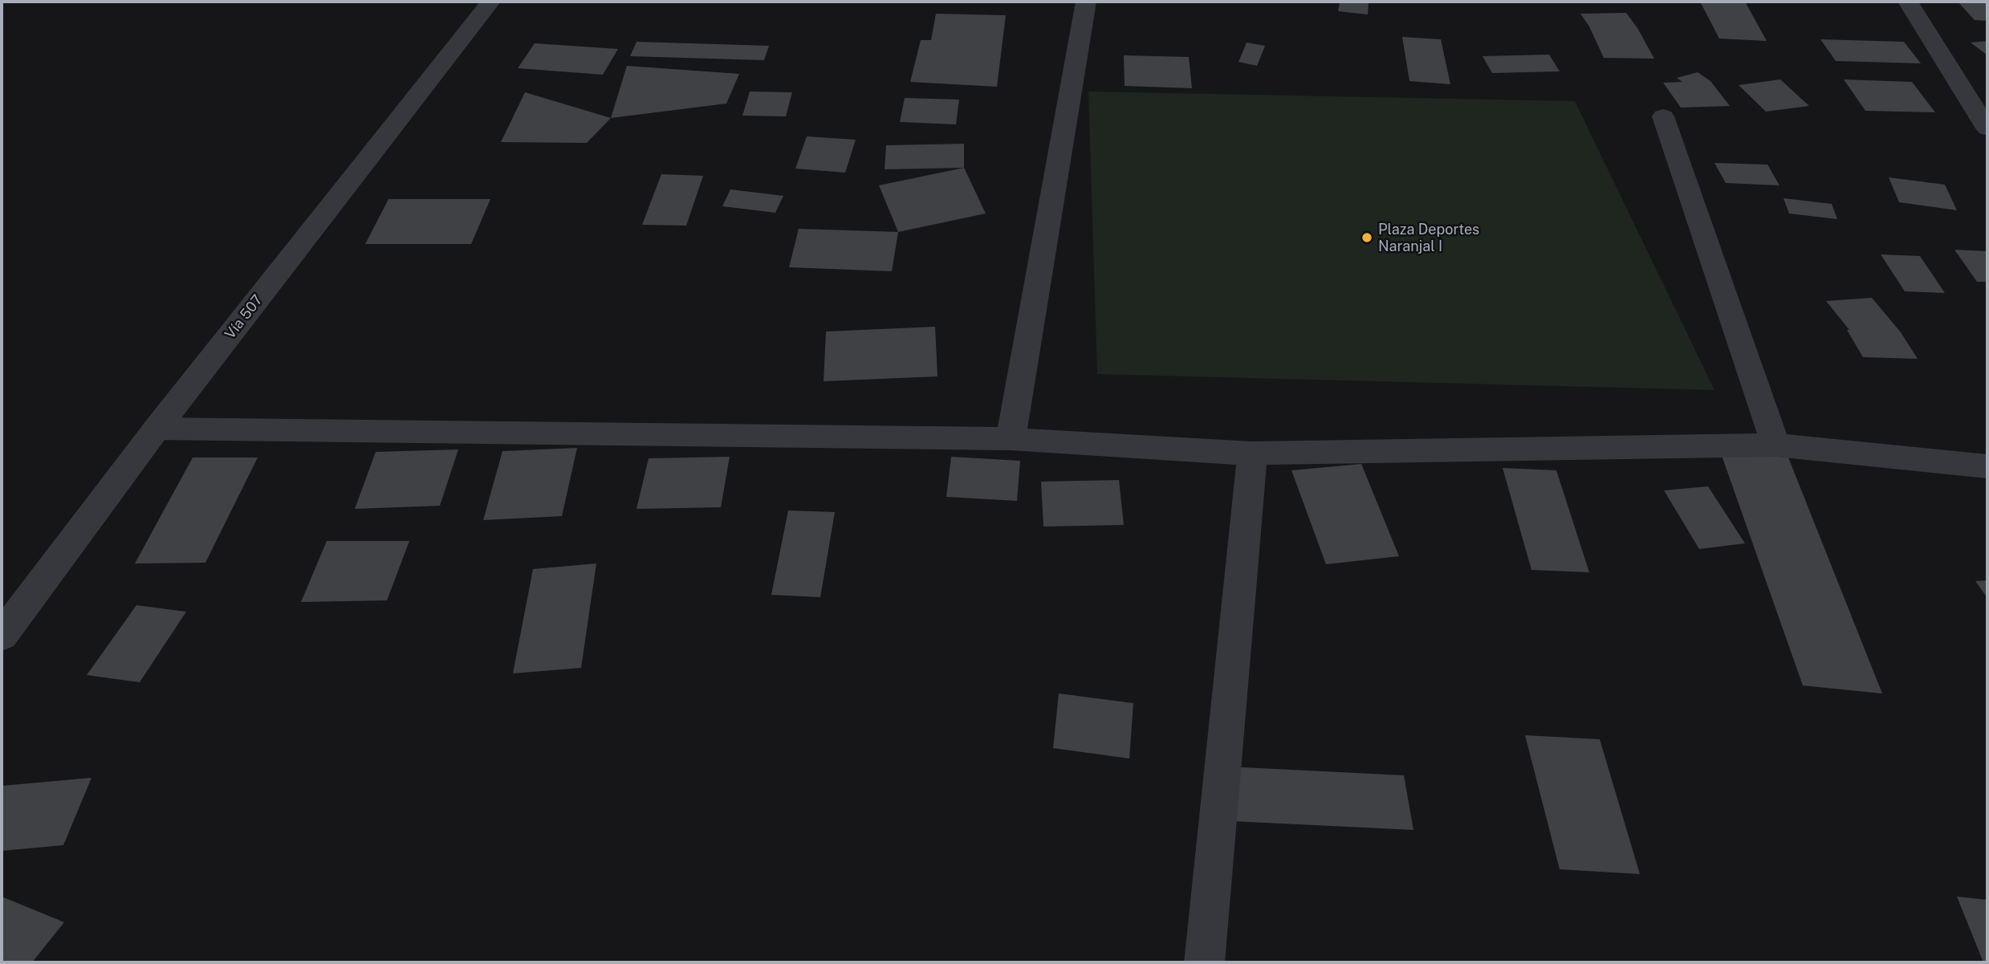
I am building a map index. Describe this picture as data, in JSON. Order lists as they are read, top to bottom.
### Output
{
  "streets": {
    "street": ["Vía 507"]
  },
  "places": ["Plaza Deportes Naranjal I"]
}
